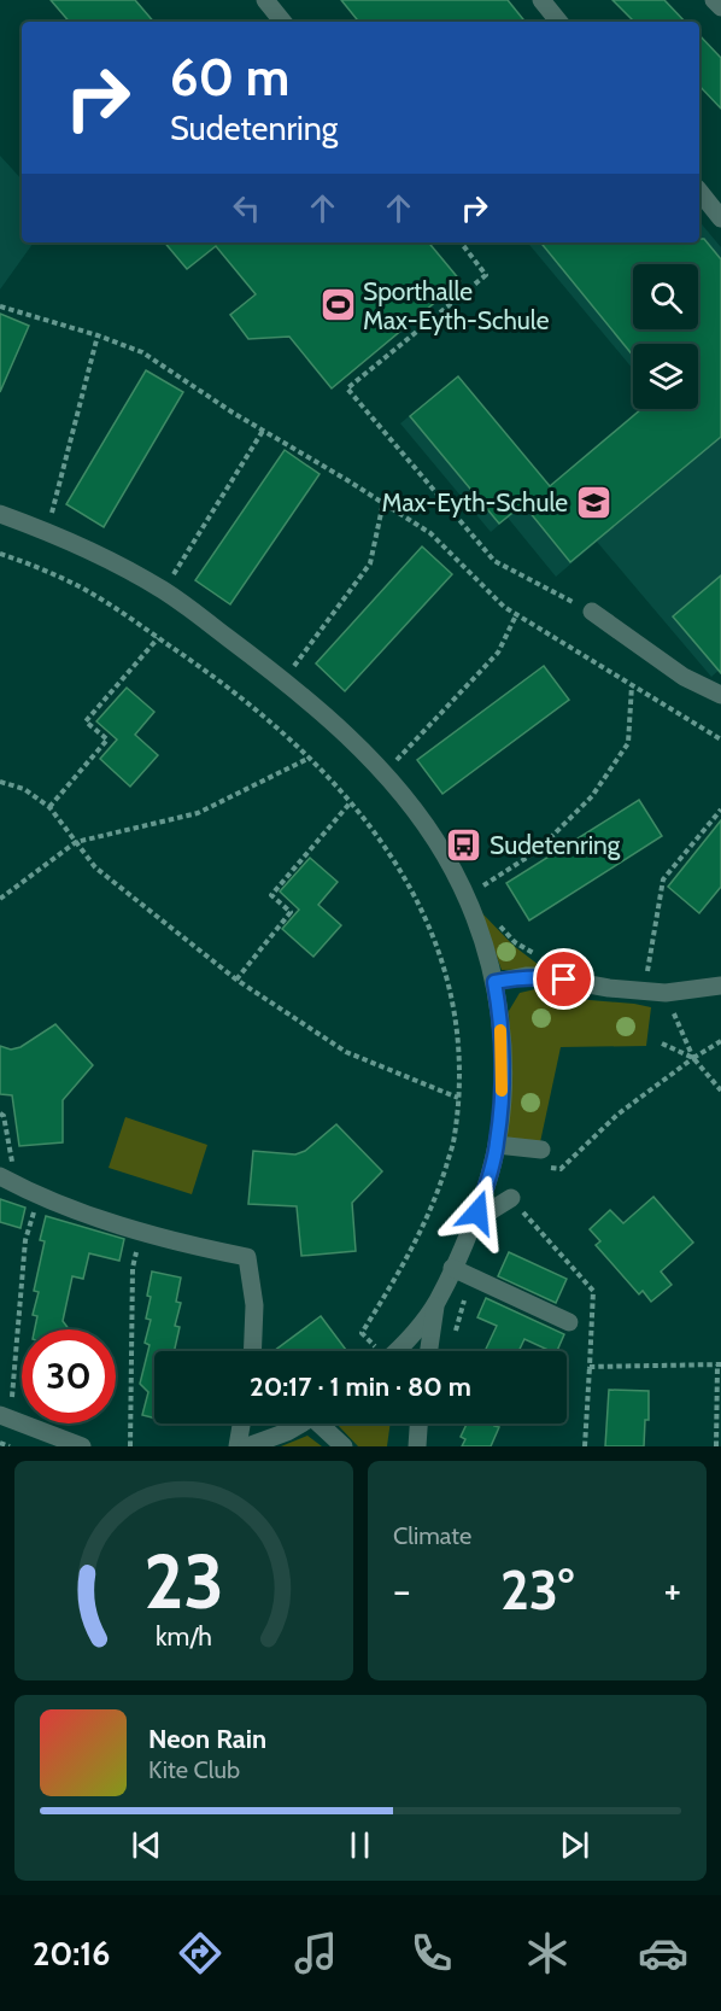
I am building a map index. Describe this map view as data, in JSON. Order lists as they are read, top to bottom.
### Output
{
  "places": {
    "sports": ["Sporthalle Max-Eyth-Schule"],
    "school or university": ["Max-Eyth-Schule"],
    "bus stop": ["Sudetenring"]
  },
  "page": {
    "turn": ["60 m", "Sudetenring"],
    "limit": "30",
    "trip": "20:17 · 1 min · 80 m",
    "tile": "Climate",
    "heat": ["−", "23°", "+"],
    "song": ["Neon Rain", "Kite Club"],
    "tabs": "20:16",
    "gauge": ["23", "km/h"]
  }
}
